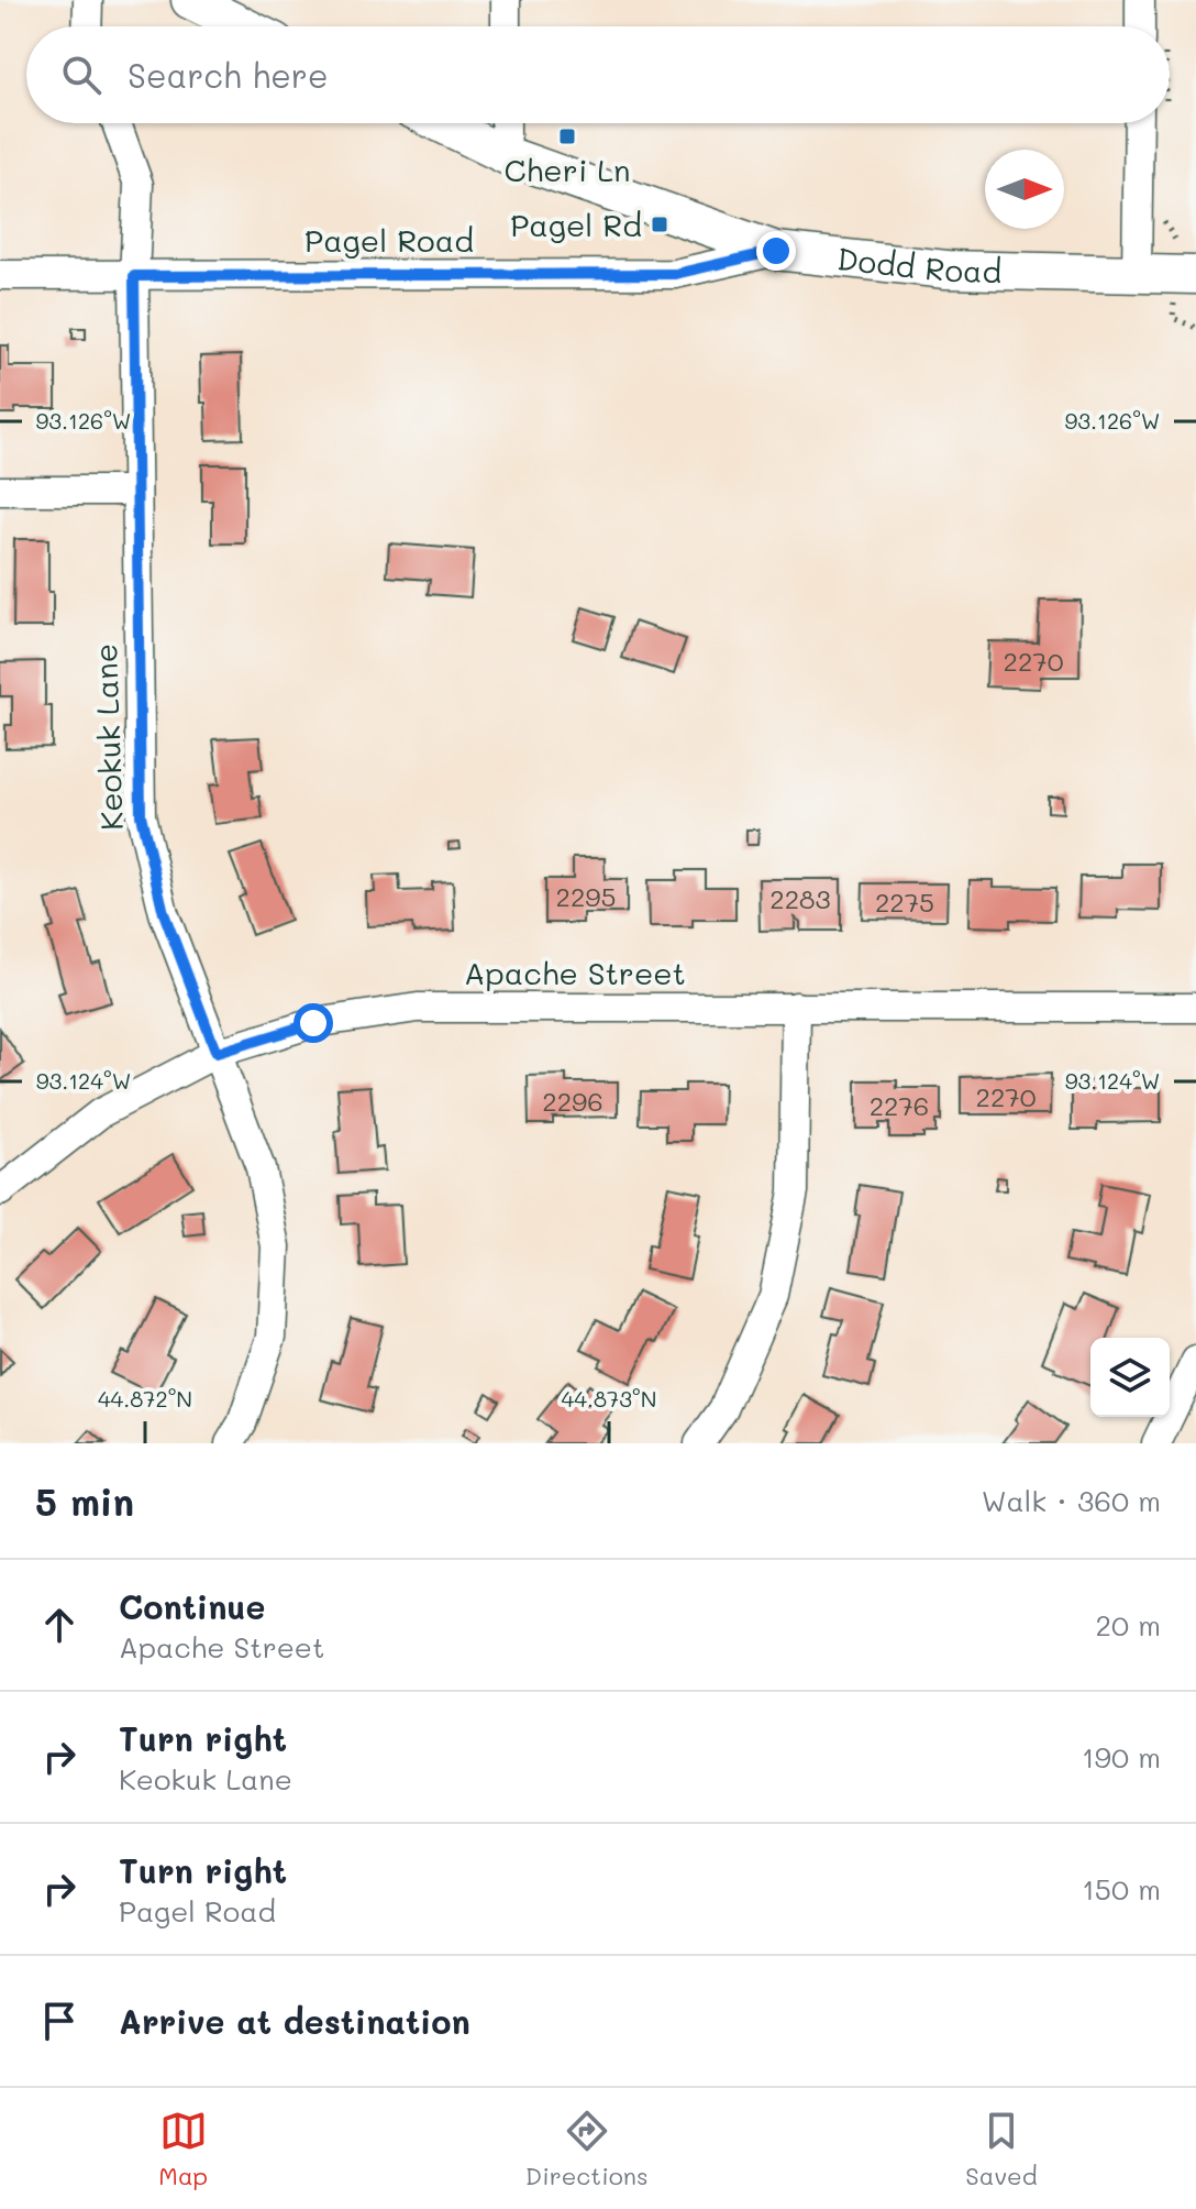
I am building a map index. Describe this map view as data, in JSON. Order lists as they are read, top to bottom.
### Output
{
  "streets": {
    "main road": ["Dodd Road"],
    "street": ["Pagel Road", "Keokuk Lane", "Apache Street"]
  },
  "crossings": [
    ["Pagel Road", "Dodd Road"],
    ["Pagel Road", "Keokuk Lane"],
    ["Keokuk Lane", "Apache Street"]
  ],
  "places": {
    "transit": ["Cheri Ln", "Pagel Rd"]
  },
  "house_numbers": [
    "2270",
    "2295",
    "2283",
    "2275",
    "2270",
    "2296",
    "2276"
  ],
  "north": "right",
  "page": {
    "search": "Search here",
    "heading": ["5 min", "Walk · 360 m"],
    "list": [
      ["Continue", "Apache Street", "20 m"],
      ["Turn right", "Keokuk Lane", "190 m"],
      ["Turn right", "Pagel Road", "150 m"],
      "Arrive at destination"
    ],
    "nav": ["Map", "Directions", "Saved"]
  },
  "coordinates": [
    "93.126°W",
    "93.124°W",
    "44.872°N",
    "44.873°N"
  ]
}
